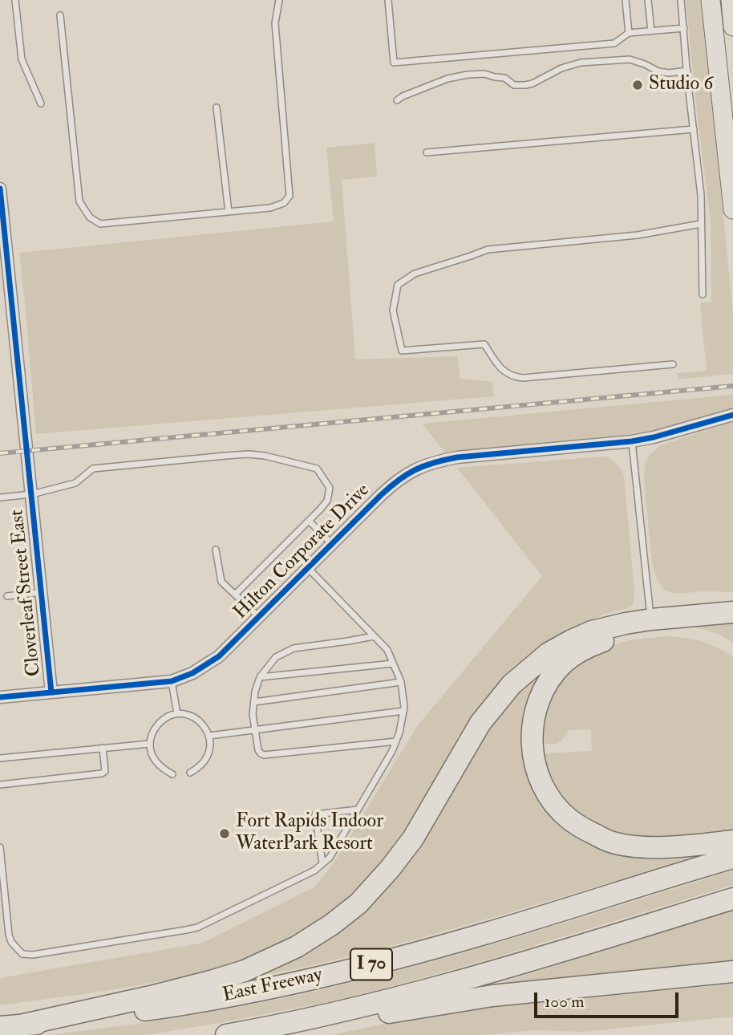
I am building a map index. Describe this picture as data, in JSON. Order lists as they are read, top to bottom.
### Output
{
  "streets": {
    "highway": ["I 70", "East Freeway"],
    "street": ["Hilton Corporate Drive", "Cloverleaf Street East"]
  },
  "crossings": [
    ["Hilton Corporate Drive", "Cloverleaf Street East"]
  ],
  "places": ["Studio 6", "Fort Rapids Indoor WaterPark Resort"],
  "scale_bar": "100 m"
}
